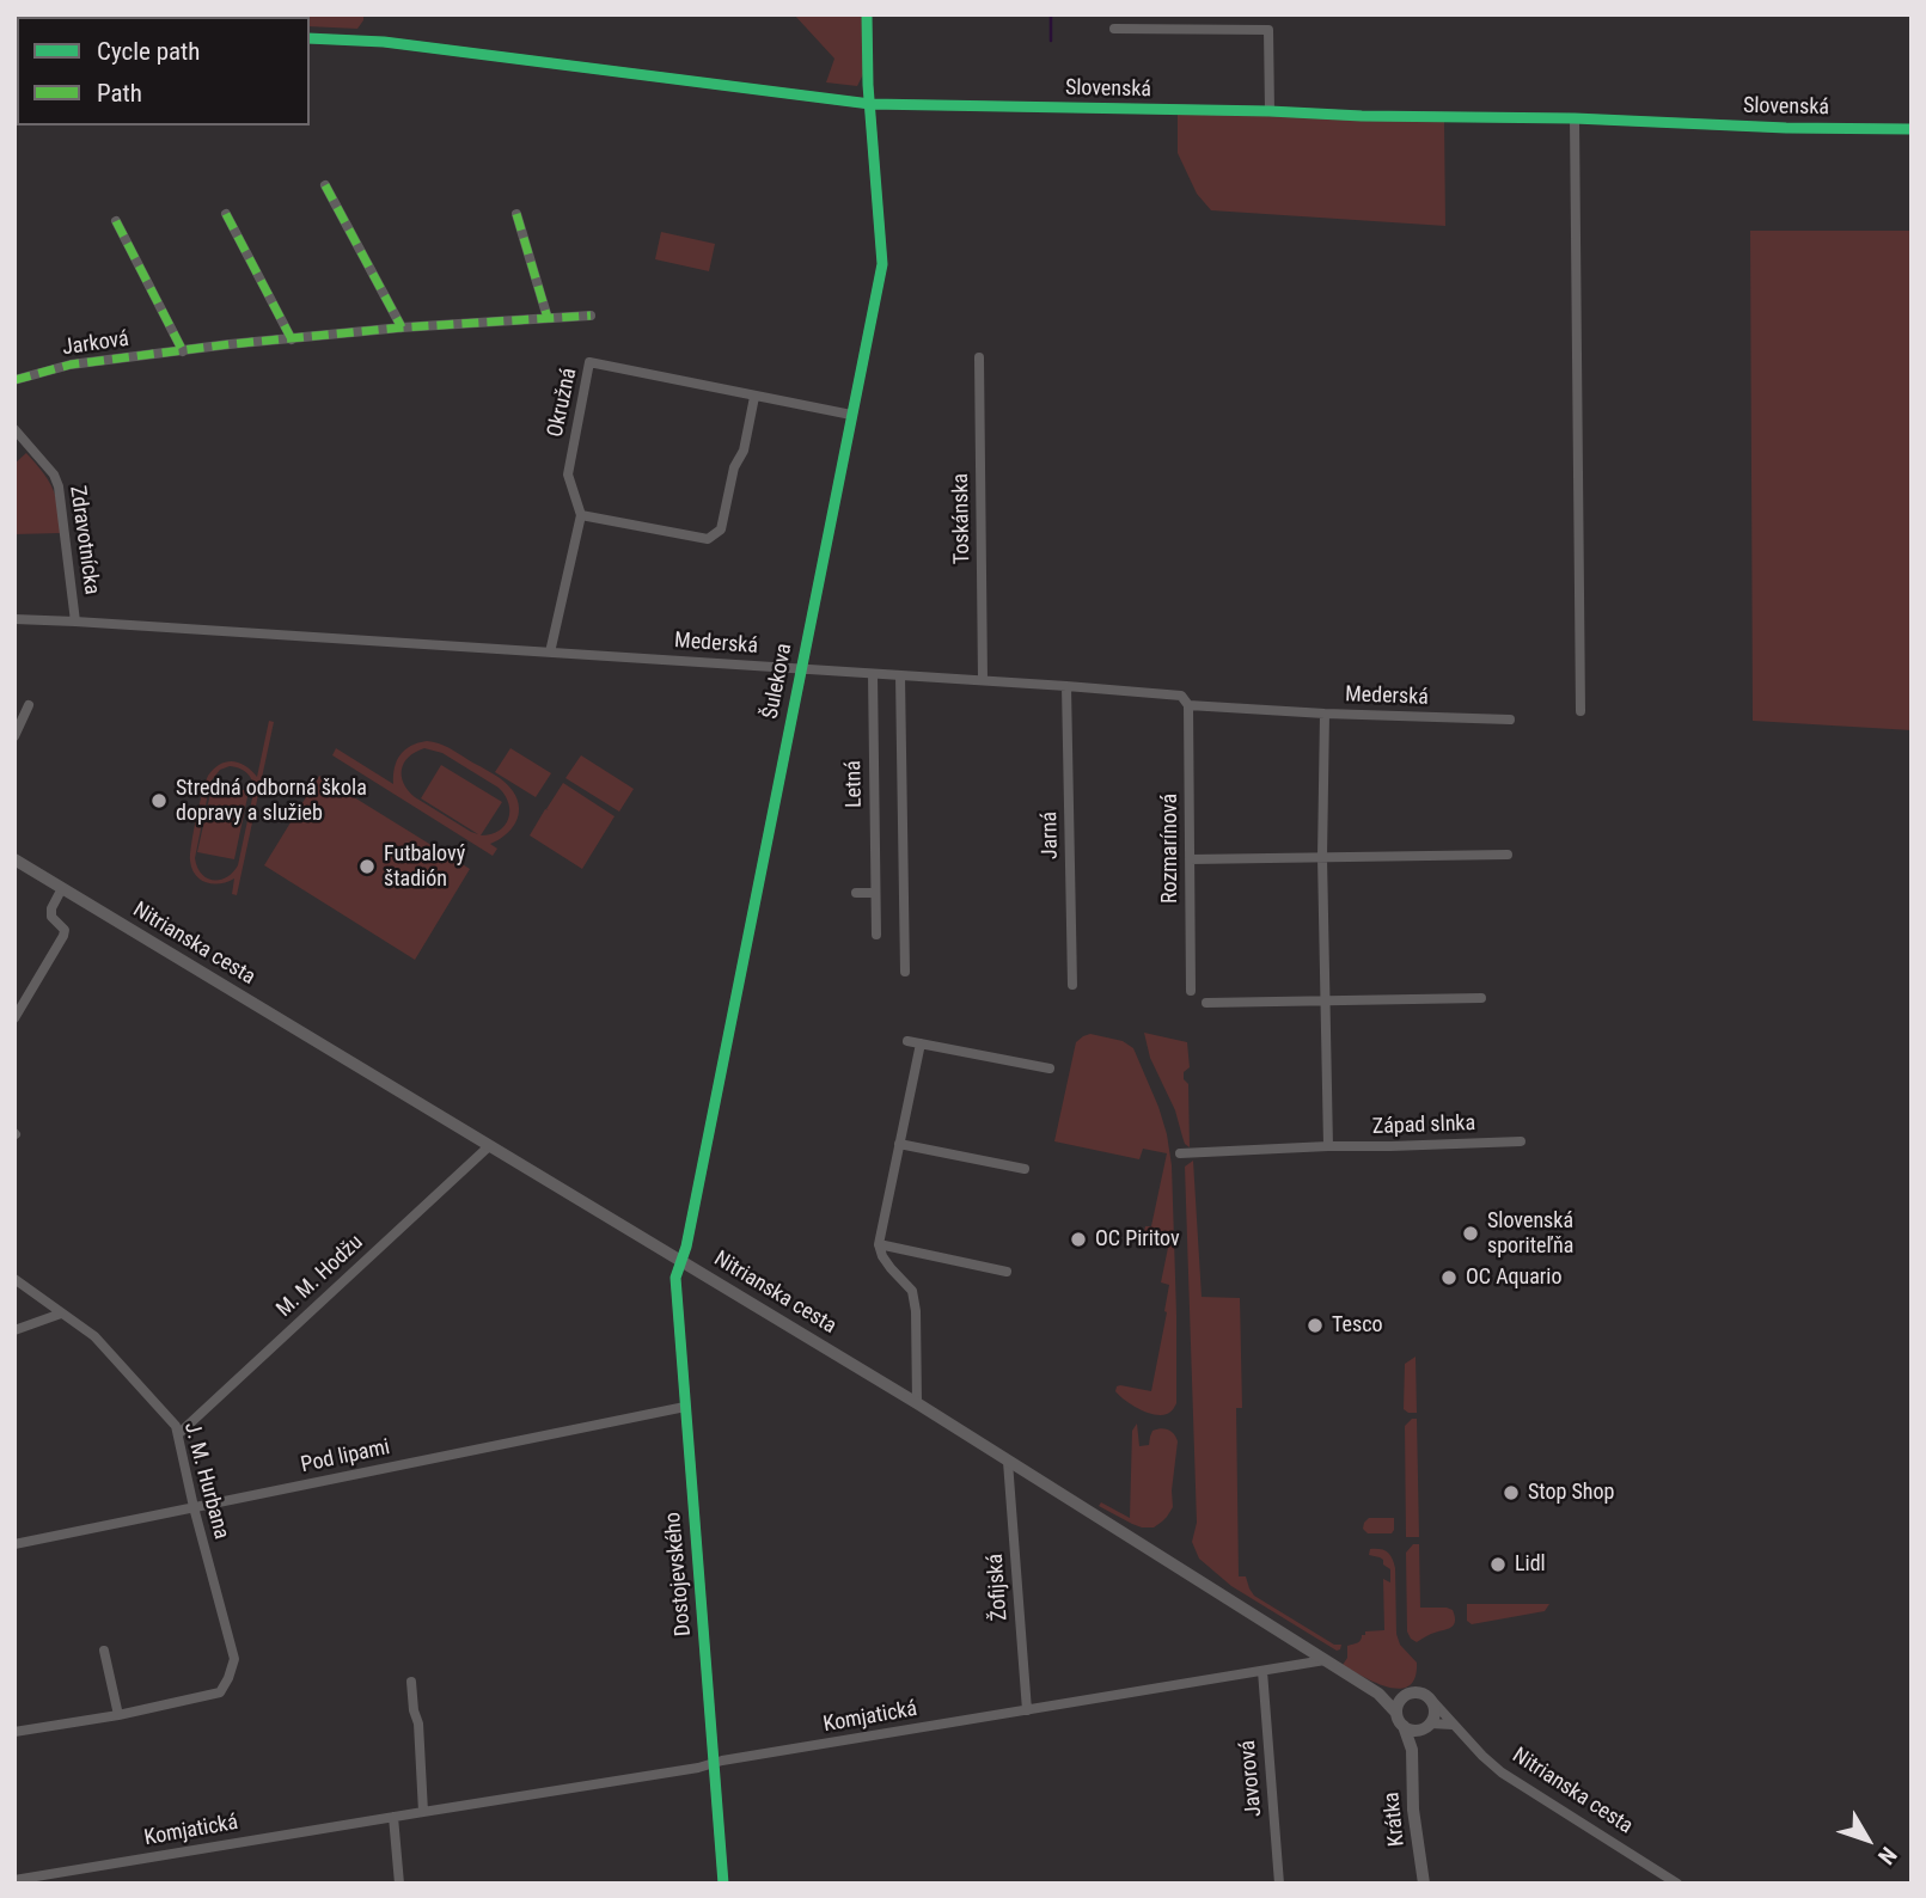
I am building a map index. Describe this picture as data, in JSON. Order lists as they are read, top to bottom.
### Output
{
  "streets": {
    "main road": ["Nitrianska cesta", "Krátka"],
    "street": [
      "Slovenská",
      "Jarková",
      "Okružná",
      "Toskánska",
      "Zdravotnícka",
      "Mederská",
      "Šulekova",
      "Letná",
      "Jarná",
      "Rozmarínová",
      "Západ slnka",
      "M. M. Hodžu",
      "Pod lipami",
      "J. M. Hurbana",
      "Dostojevského",
      "Žofijská",
      "Komjatická",
      "Javorová"
    ]
  },
  "crossings": [
    ["Slovenská", "Šulekova"],
    ["Okružná", "Šulekova"],
    ["Toskánska", "Mederská"],
    ["Zdravotnícka", "Mederská"],
    ["Mederská", "Šulekova"],
    ["Mederská", "Letná"],
    ["Mederská", "Jarná"],
    ["Mederská", "Rozmarínová"],
    ["Šulekova", "Nitrianska cesta"],
    ["Šulekova", "Dostojevského"],
    ["Nitrianska cesta", "M. M. Hodžu"],
    ["Nitrianska cesta", "Dostojevského"],
    ["Nitrianska cesta", "Žofijská"],
    ["Nitrianska cesta", "Komjatická"],
    ["Nitrianska cesta", "Krátka"],
    ["M. M. Hodžu", "J. M. Hurbana"],
    ["Pod lipami", "J. M. Hurbana"],
    ["Pod lipami", "Dostojevského"],
    ["Dostojevského", "Komjatická"],
    ["Žofijská", "Komjatická"],
    ["Komjatická", "Javorová"]
  ],
  "places": [
    "Stredná odborná škola dopravy a služieb",
    "Futbalový štadión",
    "Slovenská sporiteľňa",
    "OC Piritov",
    "OC Aquario",
    "Tesco",
    "Stop Shop",
    "Lidl"
  ],
  "legend": ["Cycle path", "Path"],
  "north": "bottom right"
}
